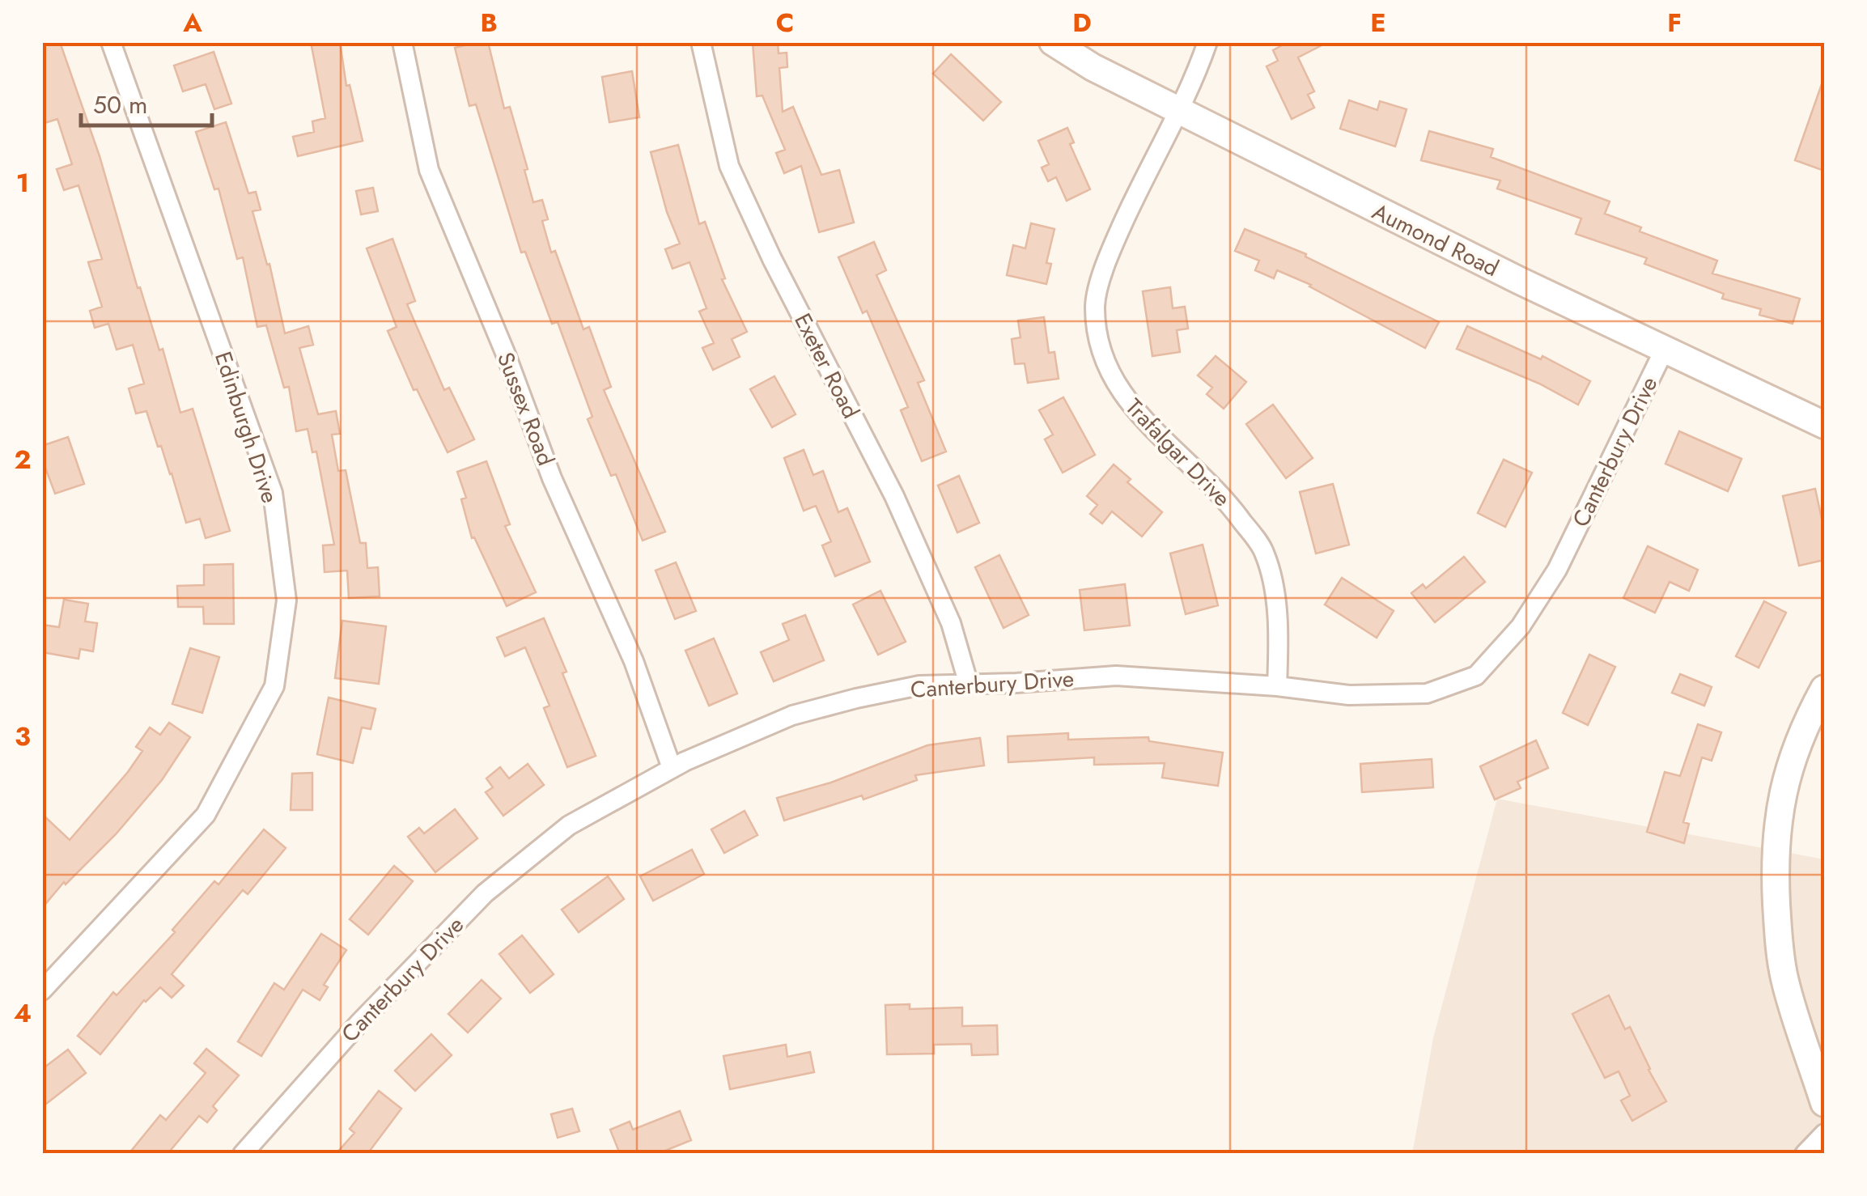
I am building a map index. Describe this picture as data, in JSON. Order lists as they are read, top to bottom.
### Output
{
  "streets": {
    "street": [
      "Aumond Road",
      "Exeter Road",
      "Sussex Road",
      "Edinburgh Drive",
      "Canterbury Drive",
      "Trafalgar Drive"
    ]
  },
  "crossings": [
    ["Aumond Road", "Canterbury Drive"],
    ["Aumond Road", "Trafalgar Drive"],
    ["Exeter Road", "Canterbury Drive"],
    ["Sussex Road", "Canterbury Drive"],
    ["Canterbury Drive", "Trafalgar Drive"]
  ],
  "scale_bar": "50 m",
  "grid": {
    "columns": [
      "A",
      "B",
      "C",
      "D",
      "E",
      "F"
    ],
    "rows": [
      "1",
      "2",
      "3",
      "4"
    ]
  }
}
